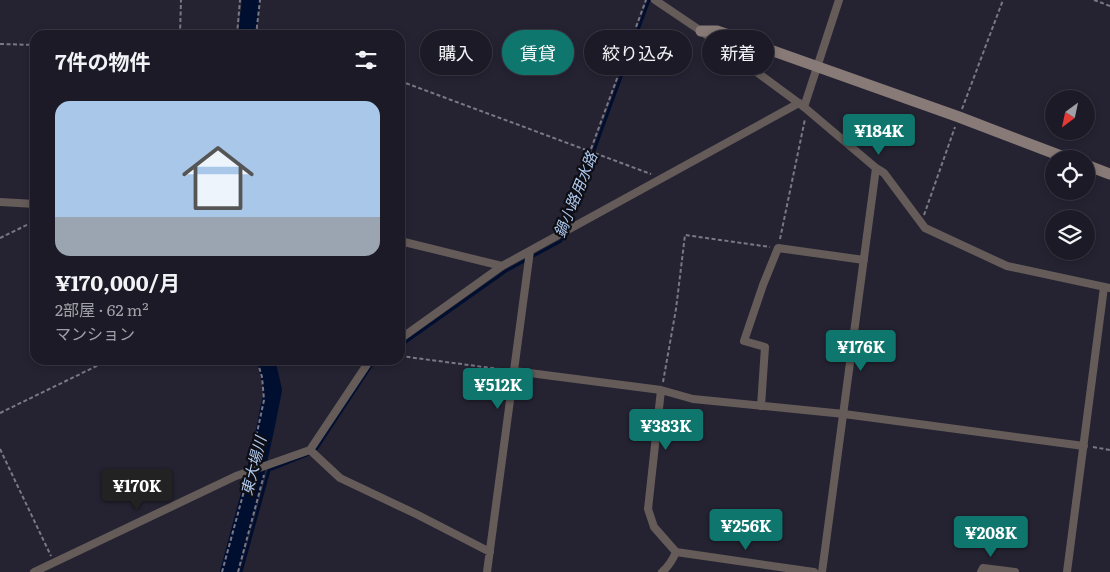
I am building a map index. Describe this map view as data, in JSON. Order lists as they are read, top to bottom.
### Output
{
  "water": ["鍋小路用水路", "東大場川"],
  "north": "bottom left",
  "page": {
    "chip": [
      "購入",
      "賃貸",
      "絞り込み",
      "新着"
    ],
    "heading": "7件の物件",
    "list": [
      {
        "name": "¥170,000/月",
        "note": "2部屋 · 62 m² · マンション"
      }
    ],
    "price": [
      "¥184K",
      "¥176K",
      "¥512K",
      "¥383K",
      "¥170K",
      "¥256K",
      "¥208K"
    ]
  }
}
